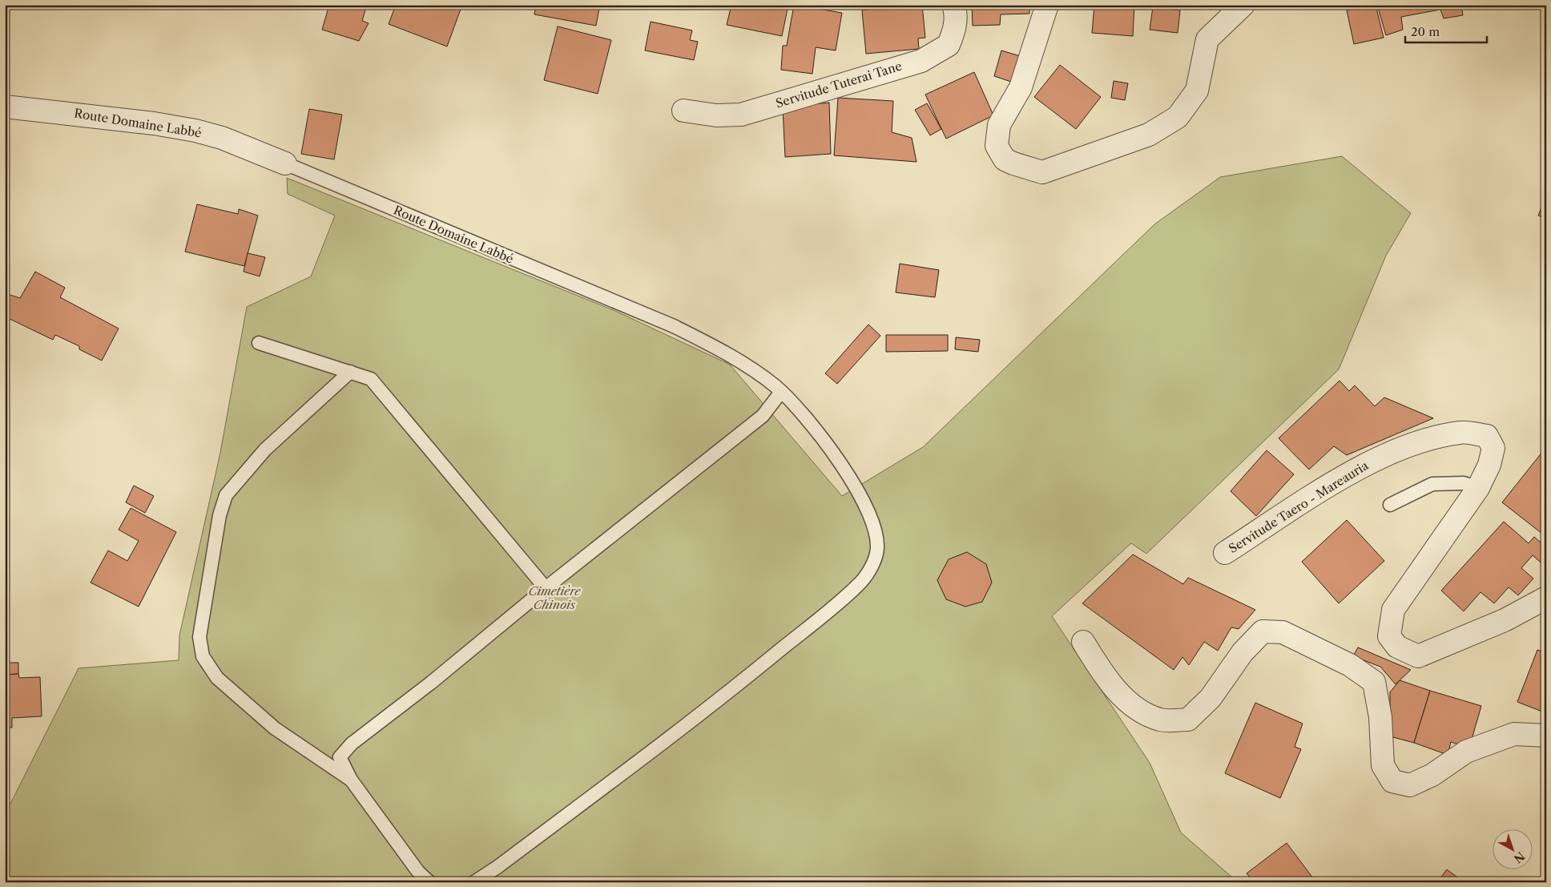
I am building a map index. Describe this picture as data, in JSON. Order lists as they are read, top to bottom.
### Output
{
  "streets": {
    "street": ["Servitude Tuterai Tane", "Route Domaine Labbé", "Servitude Taero - Mareauria"]
  },
  "parks": ["Cimetière Chinois"],
  "scale_bar": "20 m",
  "north": "bottom right"
}
